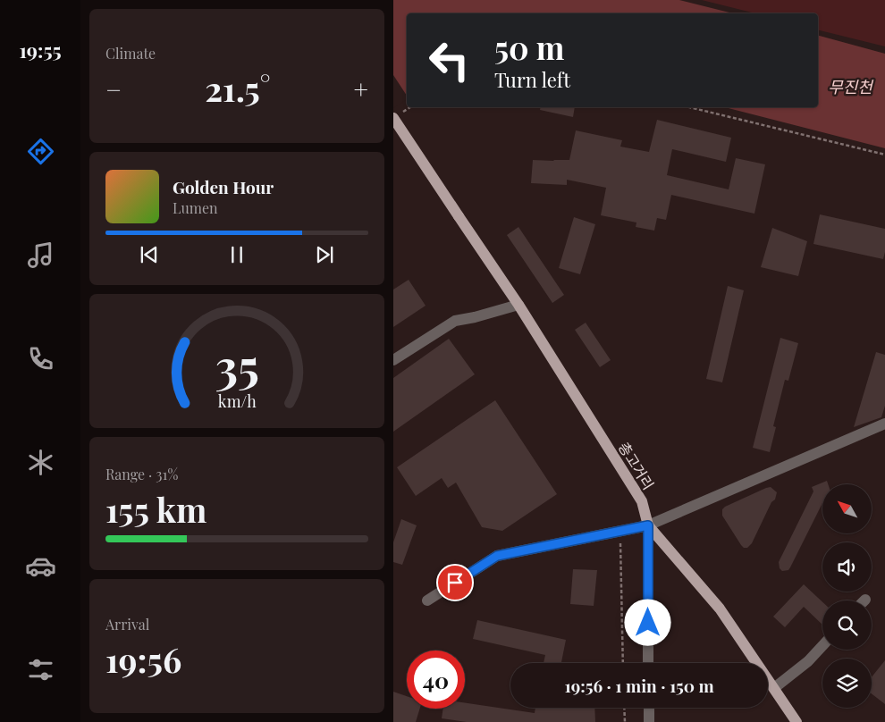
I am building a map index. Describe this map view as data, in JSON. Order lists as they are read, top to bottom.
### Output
{
  "streets": {
    "main road": ["총고거리"]
  },
  "water": ["무진천"],
  "north": "top left",
  "page": {
    "tabs": "19:55",
    "tile": [
      "Climate",
      ["Range · 31%", "155 km"],
      ["Arrival", "19:56"]
    ],
    "turn": ["50 m", "Turn left"],
    "heat": ["−", "21.5°", "+"],
    "song": ["Golden Hour", "Lumen"],
    "limit": "40",
    "trip": "19:56 · 1 min · 150 m",
    "gauge": ["35", "km/h"]
  }
}
